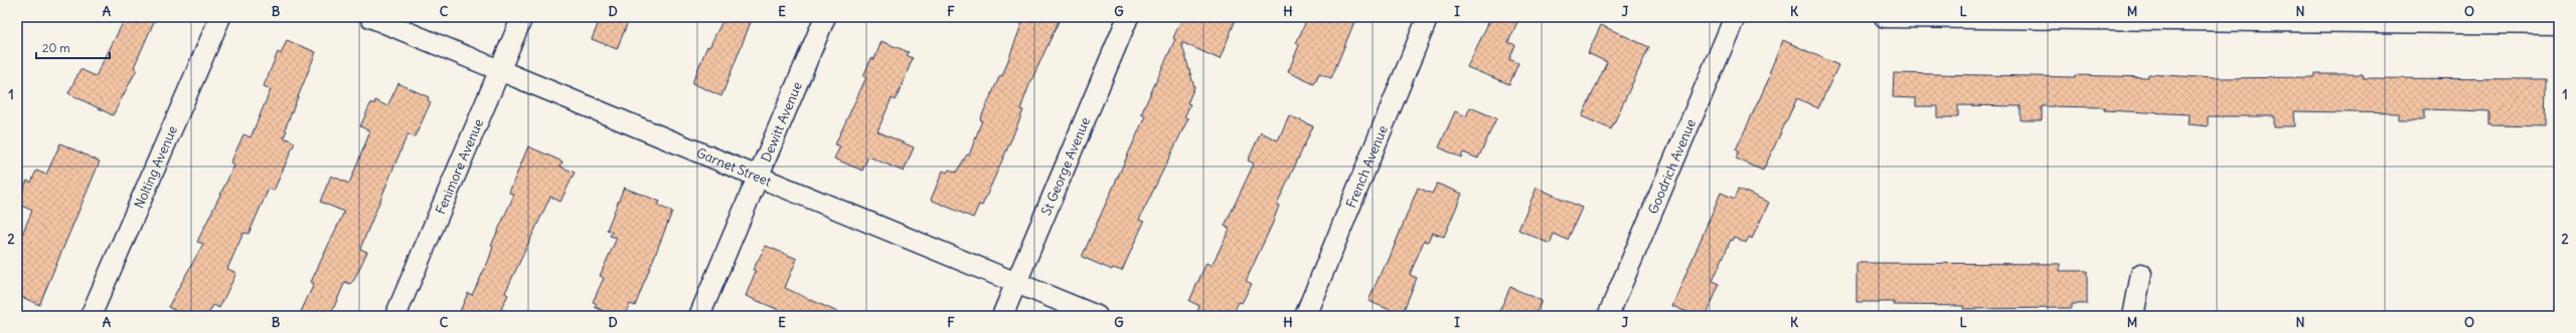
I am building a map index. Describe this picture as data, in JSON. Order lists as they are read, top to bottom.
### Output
{
  "streets": {
    "street": [
      "Dewitt Avenue",
      "Nolting Avenue",
      "Fenimore Avenue",
      "Garnet Street",
      "St George Avenue",
      "French Avenue",
      "Goodrich Avenue"
    ]
  },
  "crossings": [
    ["Dewitt Avenue", "Garnet Street"],
    ["Fenimore Avenue", "Garnet Street"],
    ["Garnet Street", "St George Avenue"]
  ],
  "scale_bar": "20 m",
  "grid": {
    "columns": [
      "A",
      "B",
      "C",
      "D",
      "E",
      "F",
      "G",
      "H",
      "I",
      "J",
      "K",
      "L",
      "M",
      "N",
      "O"
    ],
    "rows": ["1", "2"]
  }
}
